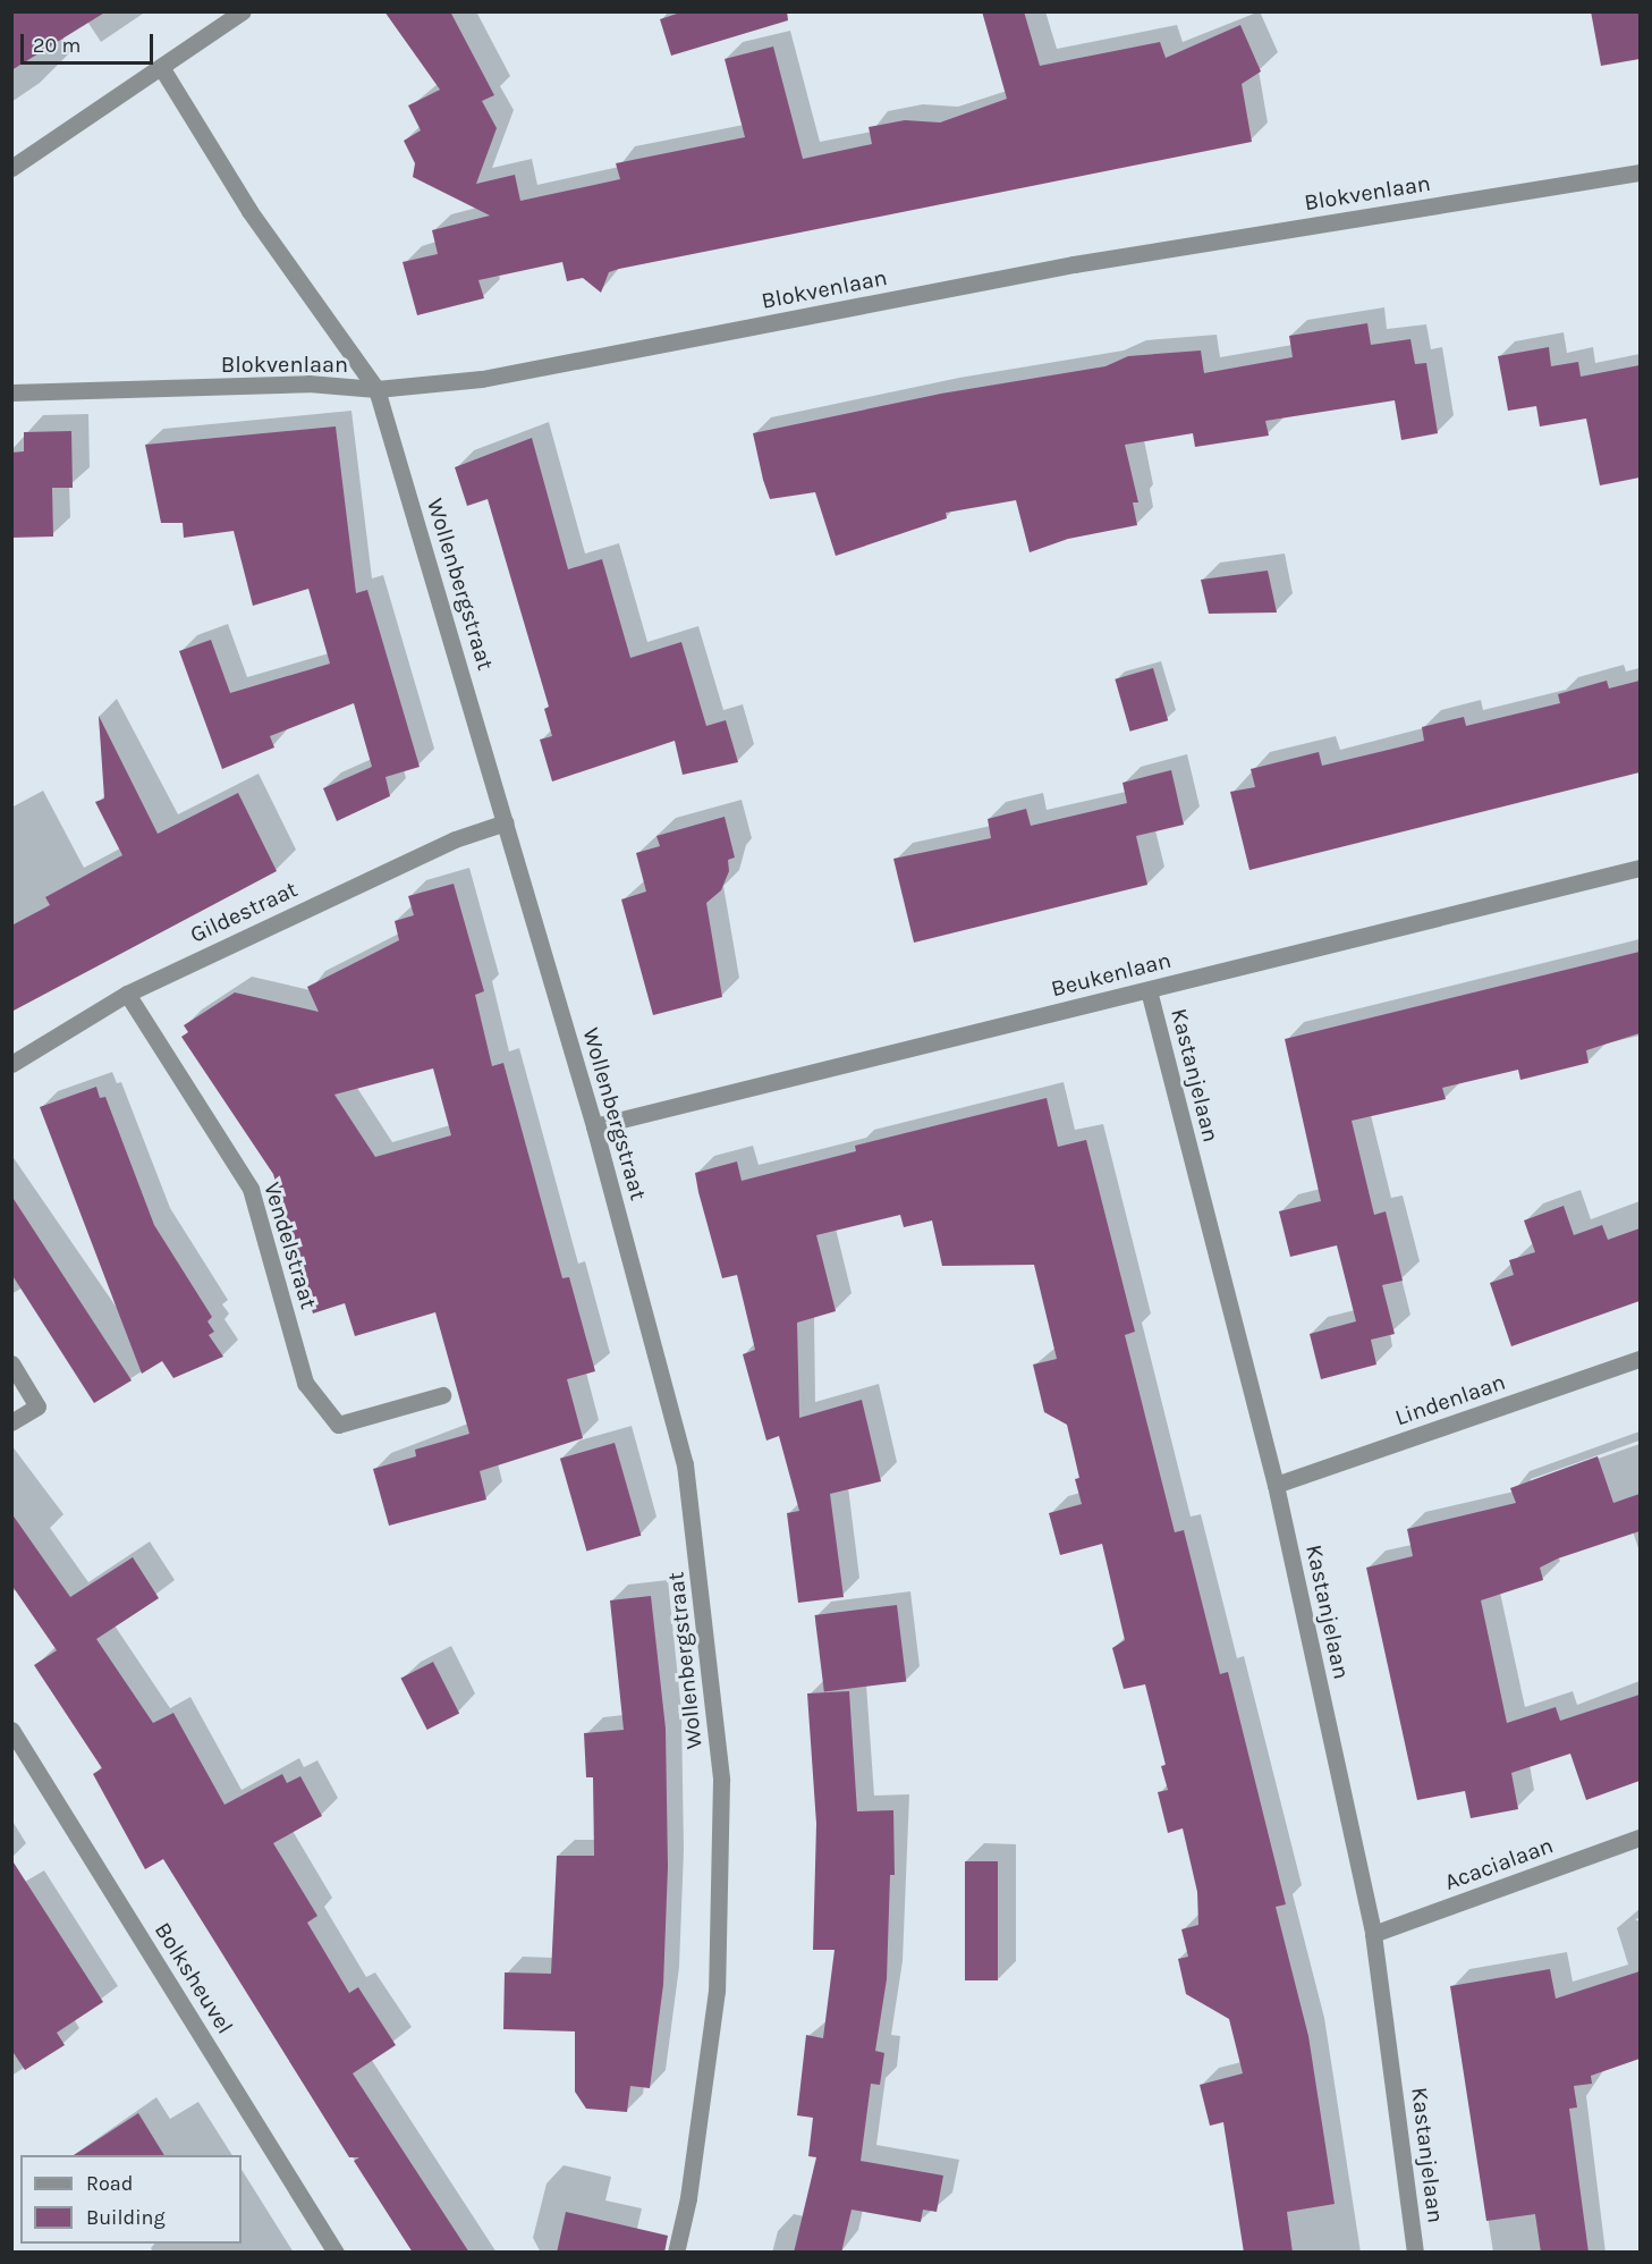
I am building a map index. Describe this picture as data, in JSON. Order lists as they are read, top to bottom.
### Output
{
  "streets": {
    "street": [
      "Blokvenlaan",
      "Wollenbergstraat",
      "Gildestraat",
      "Beukenlaan",
      "Kastanjelaan",
      "Vendelstraat",
      "Lindenlaan",
      "Acacialaan",
      "Bolksheuvel"
    ]
  },
  "crossings": [
    ["Blokvenlaan", "Wollenbergstraat"],
    ["Wollenbergstraat", "Gildestraat"],
    ["Wollenbergstraat", "Beukenlaan"],
    ["Gildestraat", "Vendelstraat"],
    ["Beukenlaan", "Kastanjelaan"],
    ["Kastanjelaan", "Lindenlaan"],
    ["Kastanjelaan", "Acacialaan"]
  ],
  "legend": ["Road", "Building"],
  "scale_bar": "20 m"
}
